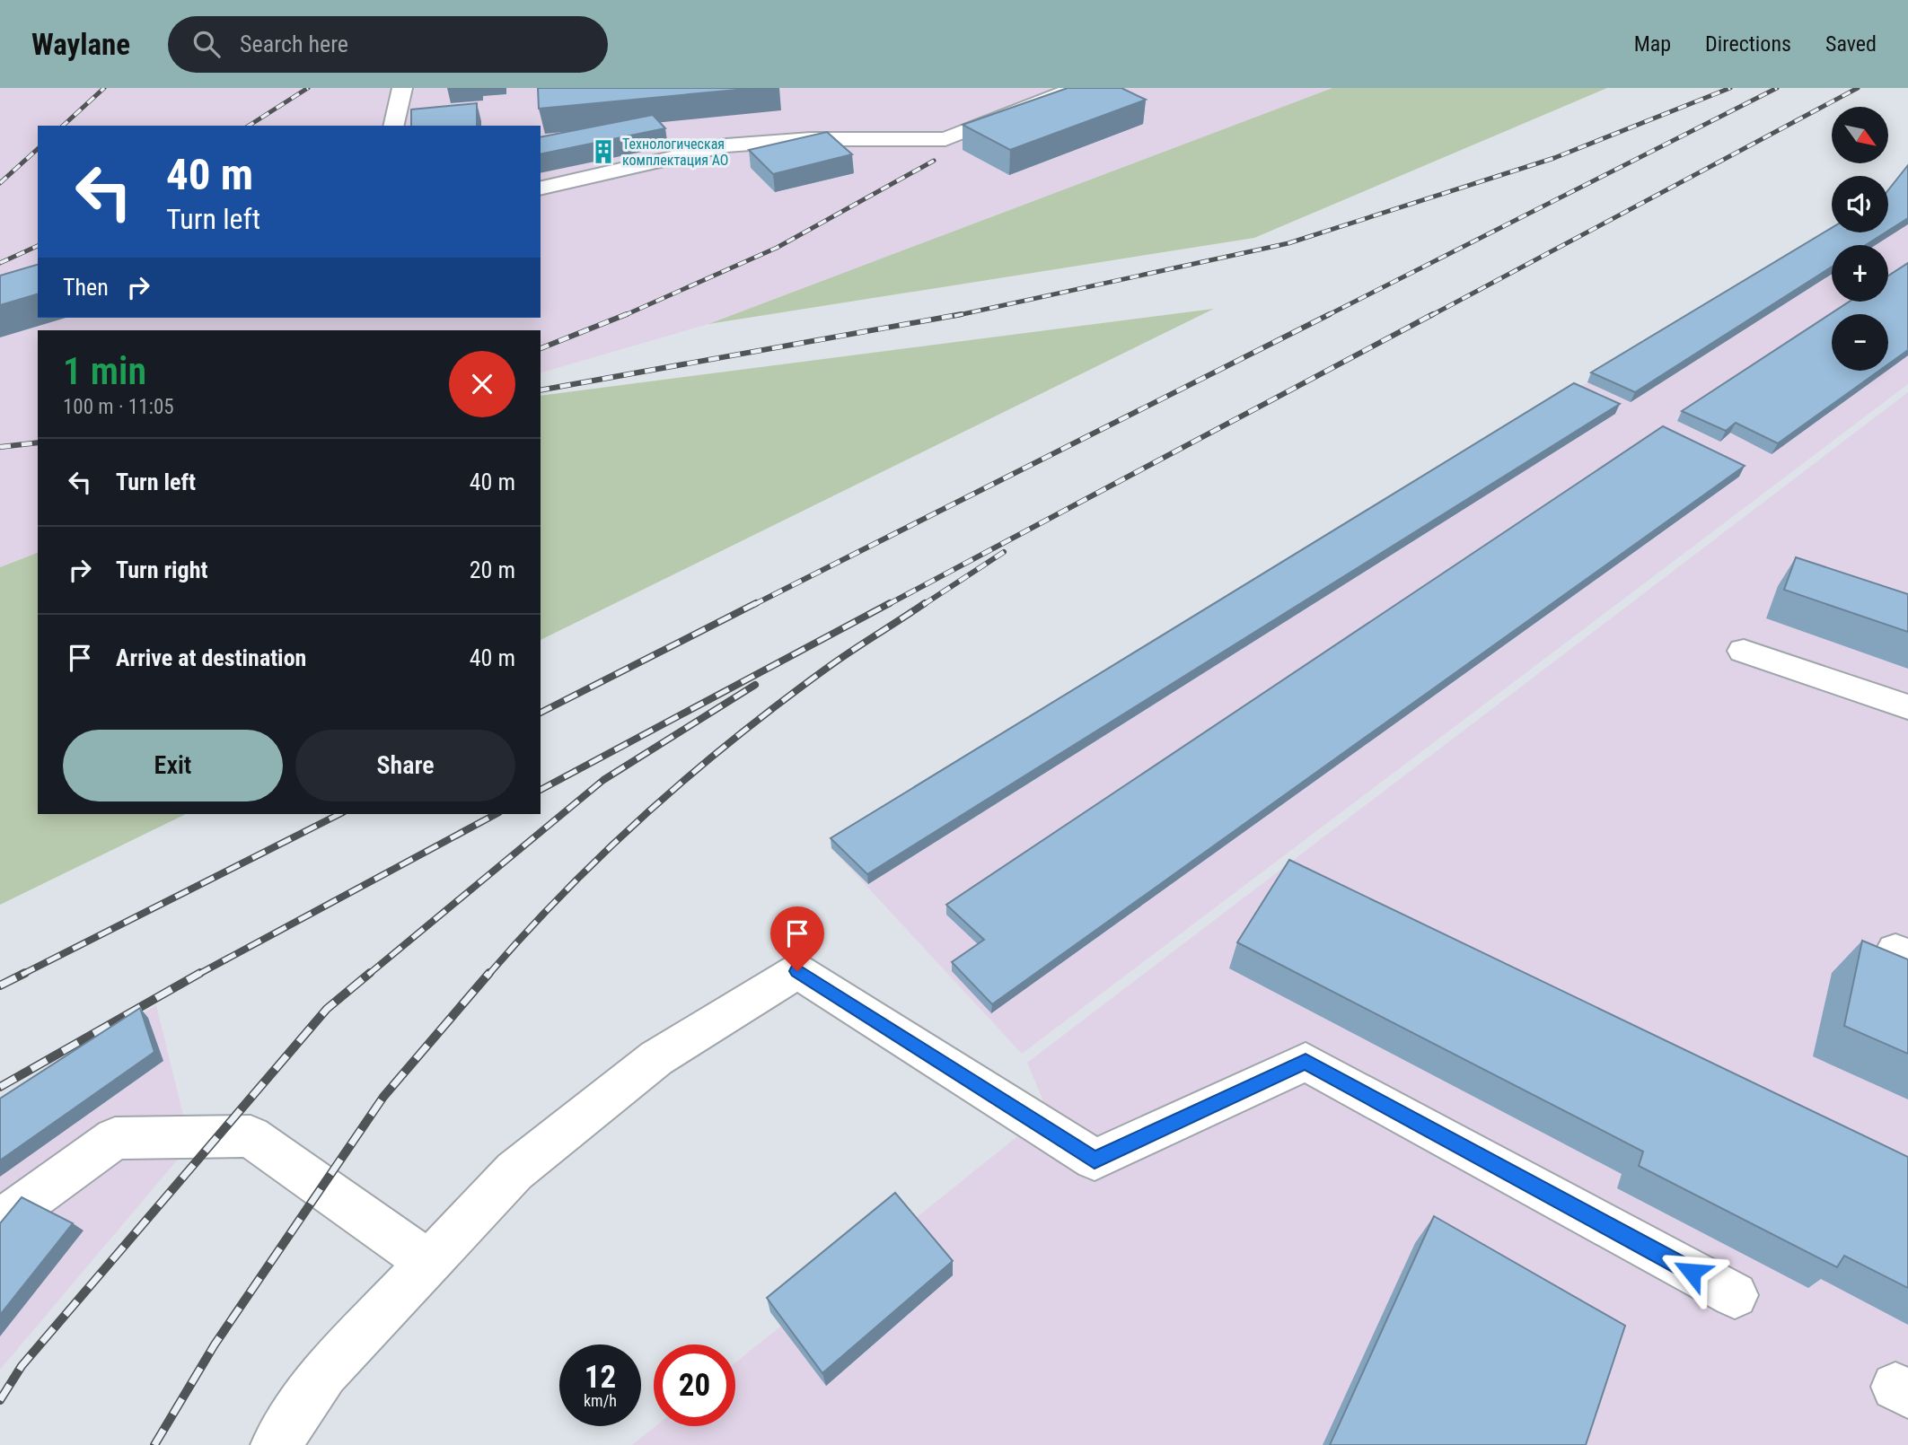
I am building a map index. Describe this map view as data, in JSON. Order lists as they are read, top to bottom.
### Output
{
  "places": {
    "building": ["Технологическая комплектация АО"]
  },
  "north": "bottom right",
  "page": {
    "header": "Waylane",
    "search": "Search here",
    "nav": ["Map", "Directions", "Saved"],
    "map_buttons": ["+", "−"],
    "turn": ["40 m", "Turn left"],
    "then": "Then",
    "heading": ["1 min", "100 m · 11:05"],
    "list": [
      {
        "name": "Turn left",
        "value": "40 m"
      },
      {
        "name": "Turn right",
        "value": "20 m"
      },
      {
        "name": "Arrive at destination",
        "value": "40 m"
      }
    ],
    "buttons": ["Exit", "Share"],
    "speed": "12 km/h",
    "limit": "20"
  }
}
